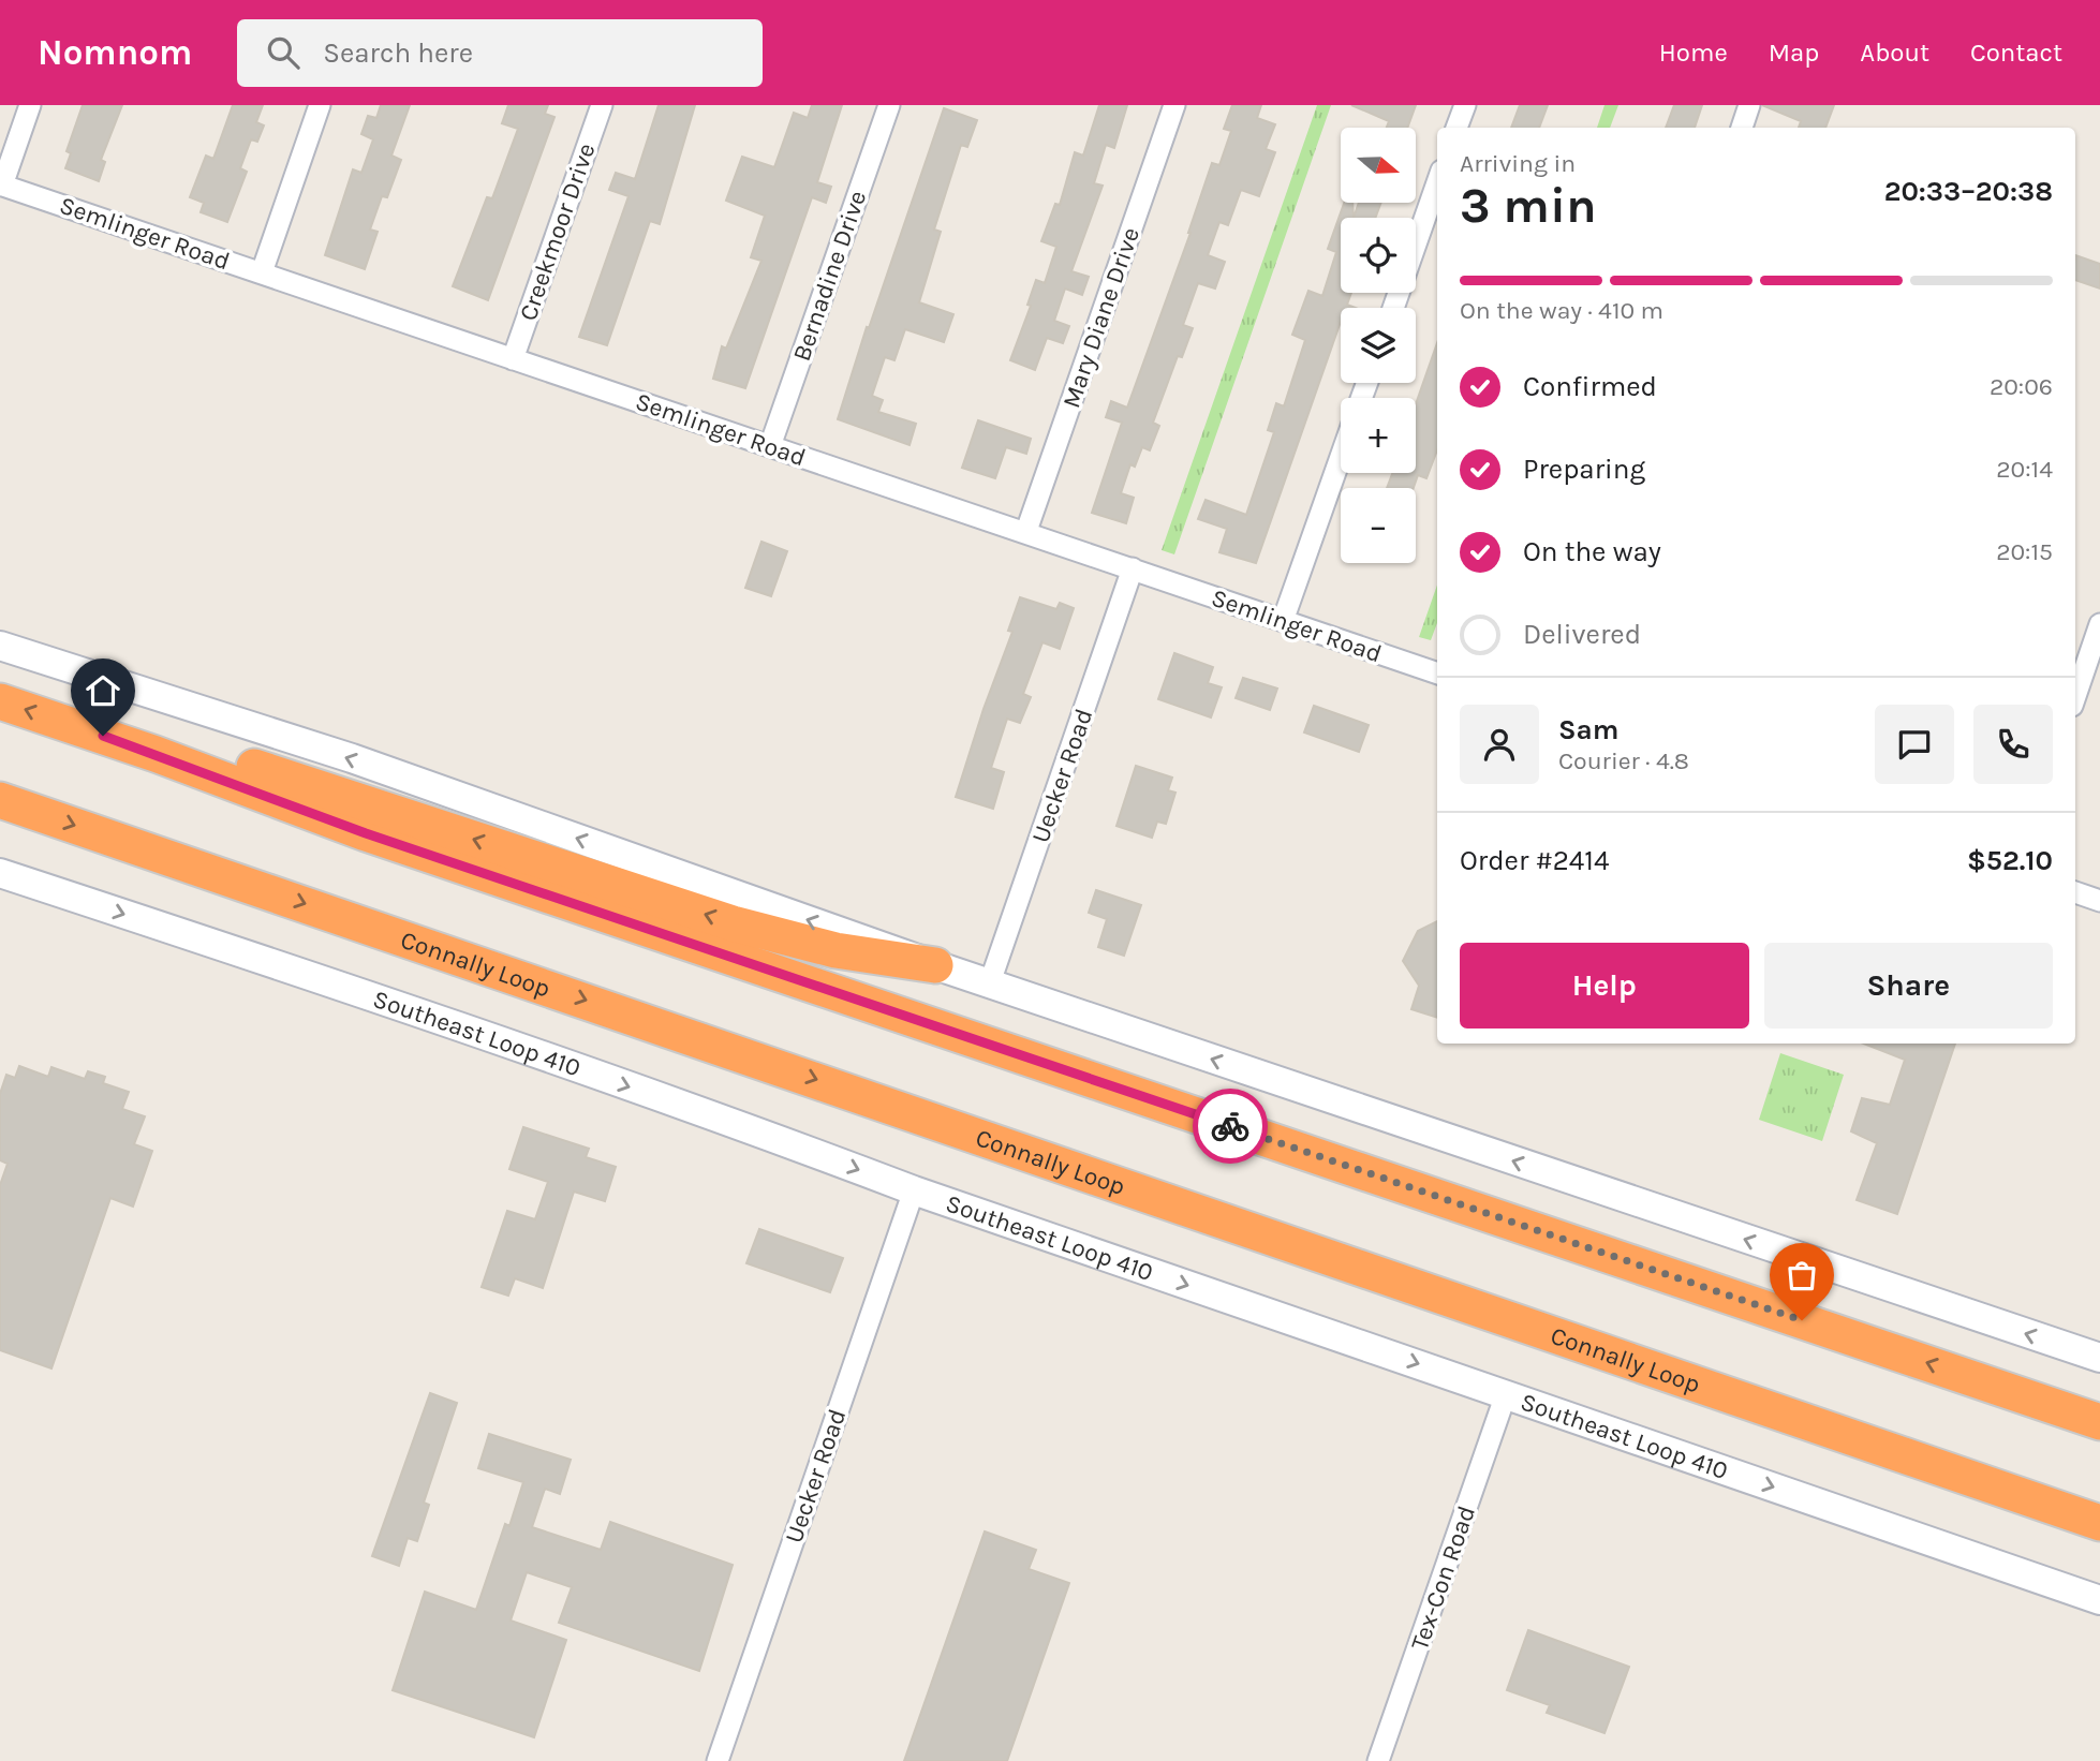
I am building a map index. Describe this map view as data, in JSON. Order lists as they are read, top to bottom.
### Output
{
  "streets": {
    "highway": ["Connally Loop"],
    "main road": ["Southeast Loop 410"],
    "street": [
      "Creekmoor Drive",
      "Semlinger Road",
      "Bernadine Drive",
      "Mary Diane Drive",
      "Uecker Road",
      "Tex-Con Road"
    ]
  },
  "crossings": [
    ["Creekmoor Drive", "Semlinger Road"],
    ["Semlinger Road", "Bernadine Drive"],
    ["Semlinger Road", "Mary Diane Drive"],
    ["Semlinger Road", "Uecker Road"],
    ["Uecker Road", "Southeast Loop 410"],
    ["Southeast Loop 410", "Tex-Con Road"]
  ],
  "north": "right",
  "page": {
    "header": "Nomnom",
    "search": "Search here",
    "nav": [
      "Home",
      "Map",
      "About",
      "Contact"
    ],
    "map_buttons": ["+", "−"],
    "heading": ["3 min", "Arriving in", "20:33–20:38"],
    "panel": [
      "Sam",
      "Courier · 4.8",
      "Order #2414",
      "$52.10"
    ],
    "bar": "On the way · 410 m",
    "list": [
      ["Confirmed", "20:06"],
      ["Preparing", "20:14"],
      ["On the way", "20:15"],
      "Delivered"
    ],
    "buttons": ["Help", "Share"]
  }
}
